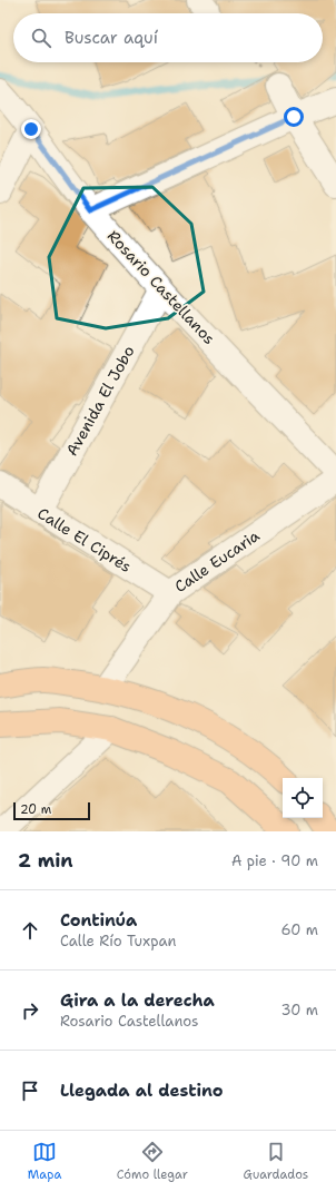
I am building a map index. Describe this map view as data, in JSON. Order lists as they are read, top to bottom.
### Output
{
  "streets": {
    "street": [
      "Rosario Castellanos",
      "Avenida El Jobo",
      "Calle El Ciprés",
      "Calle Eucaria"
    ]
  },
  "crossings": [
    ["Rosario Castellanos", "Avenida El Jobo"],
    ["Avenida El Jobo", "Calle El Ciprés"],
    ["Calle El Ciprés", "Calle Eucaria"]
  ],
  "scale_bar": "20 m",
  "page": {
    "search": "Buscar aquí",
    "scale": "20 m",
    "heading": ["2 min", "A pie · 90 m"],
    "list": [
      ["Continúa", "Calle Río Tuxpan", "60 m"],
      ["Gira a la derecha", "Rosario Castellanos", "30 m"],
      "Llegada al destino"
    ],
    "nav": ["Mapa", "Cómo llegar", "Guardados"]
  }
}
